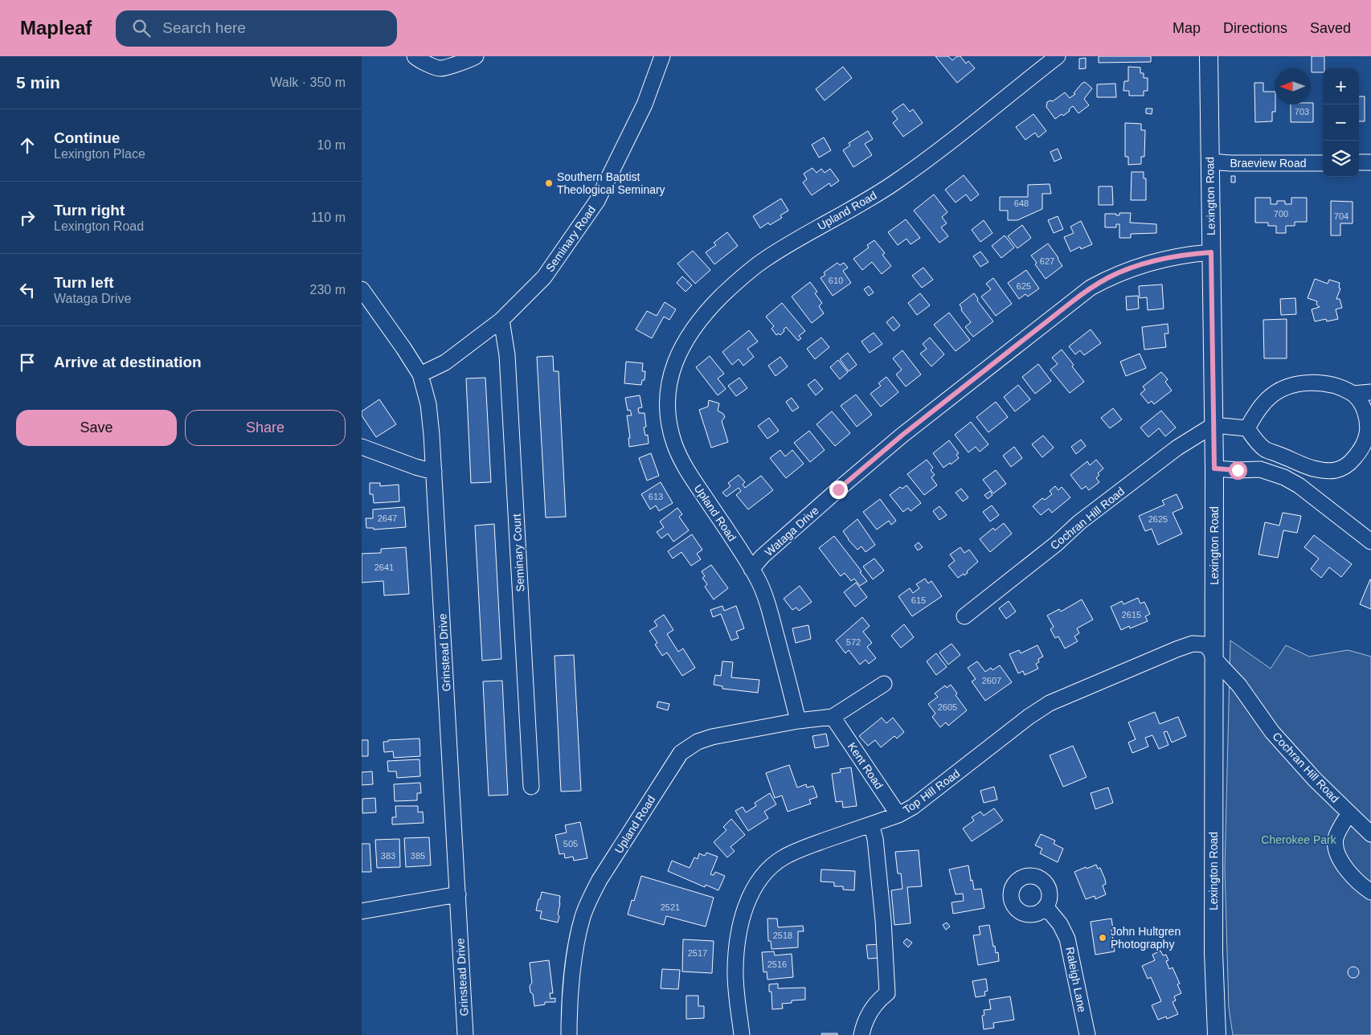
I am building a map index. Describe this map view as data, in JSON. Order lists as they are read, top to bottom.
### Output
{
  "streets": {
    "main road": ["Lexington Road"],
    "street": [
      "Braeview Road",
      "Upland Road",
      "Seminary Road",
      "Cochran Hill Road",
      "Wataga Drive",
      "Seminary Court",
      "Grinstead Drive",
      "Kent Road",
      "Top Hill Road",
      "Raleigh Lane"
    ]
  },
  "crossings": [
    ["Braeview Road", "Lexington Road"],
    ["Lexington Road", "Cochran Hill Road"],
    ["Lexington Road", "Wataga Drive"],
    ["Lexington Road", "Top Hill Road"],
    ["Upland Road", "Wataga Drive"],
    ["Seminary Road", "Seminary Court"],
    ["Seminary Road", "Grinstead Drive"],
    ["Cochran Hill Road", "Top Hill Road"],
    ["Kent Road", "Top Hill Road"]
  ],
  "parks": ["Cherokee Park"],
  "places": ["Southern Baptist Theological Seminary", "John Hultgren Photography"],
  "house_numbers": [
    "703",
    "648",
    "700",
    "704",
    "627",
    "610",
    "625",
    "613",
    "2647",
    "2625",
    "2641",
    "615",
    "2615",
    "572",
    "2607",
    "2605",
    "505",
    "383",
    "385",
    "2521",
    "2518",
    "2517",
    "2516"
  ],
  "north": "left",
  "page": {
    "header": "Mapleaf",
    "search": "Search here",
    "nav": ["Map", "Directions", "Saved"],
    "heading": ["5 min", "Walk · 350 m"],
    "map_buttons": ["+", "−"],
    "list": [
      ["Continue", "Lexington Place", "10 m"],
      ["Turn right", "Lexington Road", "110 m"],
      ["Turn left", "Wataga Drive", "230 m"],
      "Arrive at destination"
    ],
    "buttons": ["Save", "Share"]
  }
}
